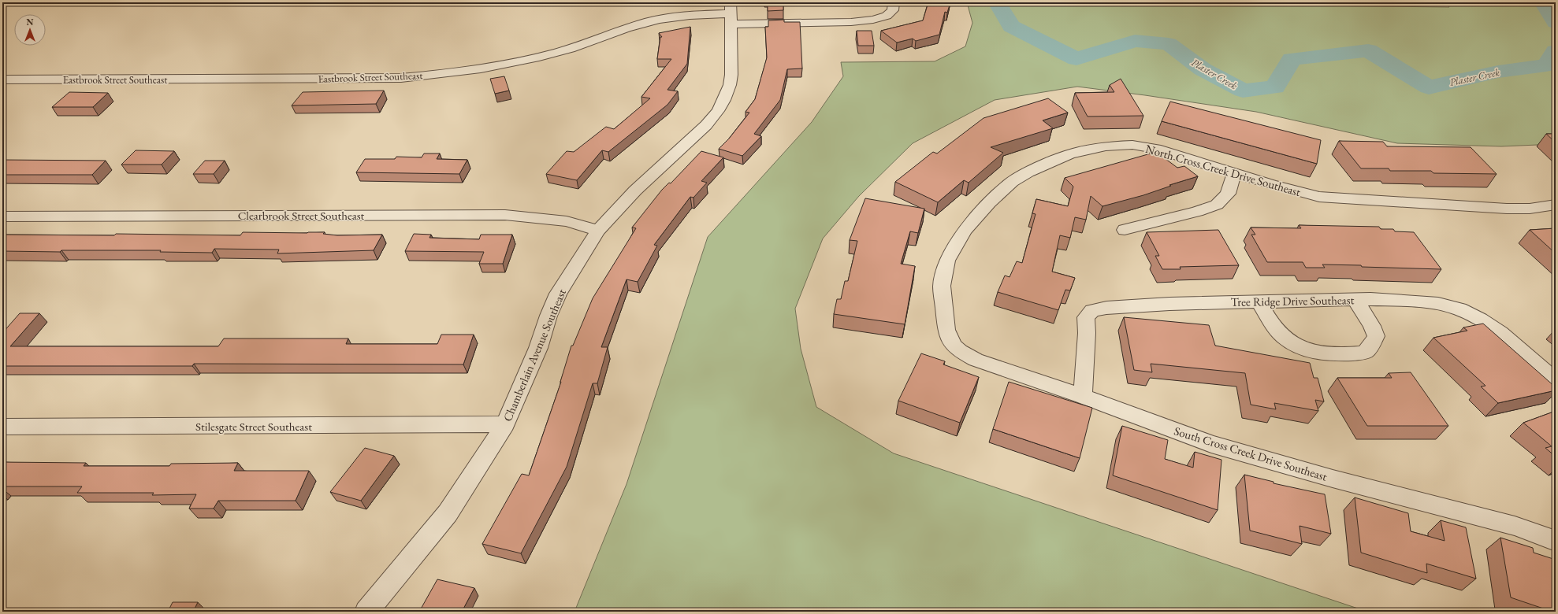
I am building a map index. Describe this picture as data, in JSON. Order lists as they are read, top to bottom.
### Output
{
  "streets": {
    "street": [
      "Eastbrook Street Southeast",
      "North Cross Creek Drive Southeast",
      "Clearbrook Street Southeast",
      "Tree Ridge Drive Southeast",
      "Chamberlain Avenue Southeast",
      "Stilesgate Street Southeast",
      "South Cross Creek Drive Southeast"
    ]
  },
  "crossings": [
    ["Eastbrook Street Southeast", "Chamberlain Avenue Southeast"],
    ["North Cross Creek Drive Southeast", "South Cross Creek Drive Southeast"],
    ["Clearbrook Street Southeast", "Chamberlain Avenue Southeast"],
    ["Tree Ridge Drive Southeast", "South Cross Creek Drive Southeast"],
    ["Chamberlain Avenue Southeast", "Stilesgate Street Southeast"]
  ],
  "water": ["Plaster Creek"],
  "north": "top"
}
